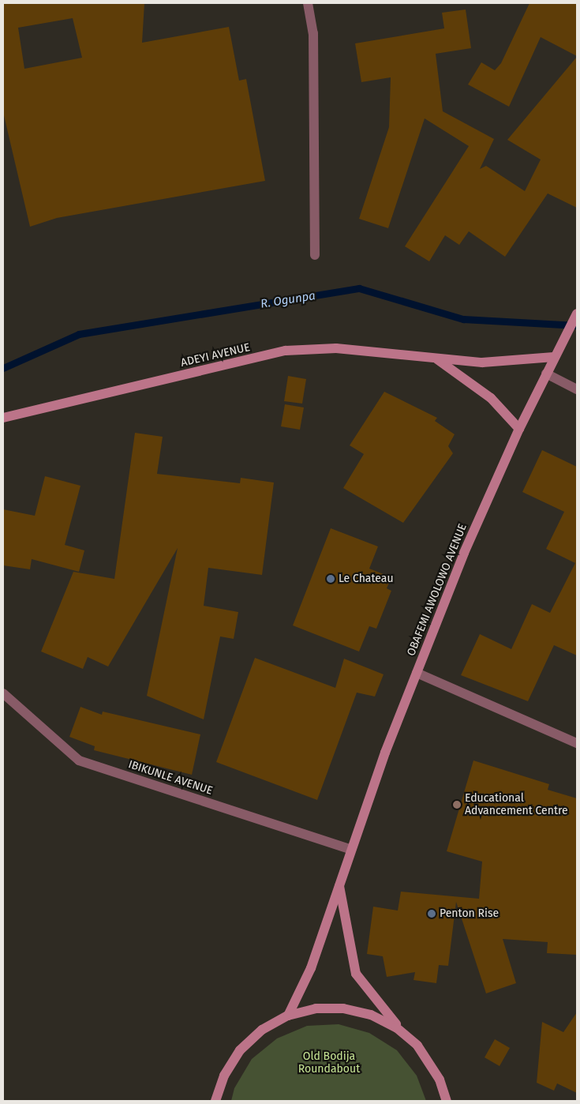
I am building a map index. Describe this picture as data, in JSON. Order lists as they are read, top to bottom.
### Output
{
  "streets": {
    "main road": ["ADEYI AVENUE", "OBAFEMI AWOLOWO AVENUE"],
    "street": ["IBIKUNLE AVENUE"]
  },
  "crossings": [
    ["ADEYI AVENUE", "OBAFEMI AWOLOWO AVENUE"],
    ["OBAFEMI AWOLOWO AVENUE", "IBIKUNLE AVENUE"]
  ],
  "water": ["R. Ogunpa"],
  "parks": ["Old Bodija Roundabout"],
  "places": ["Le Chateau", "Educational Advancement Centre", "Penton Rise"]
}
